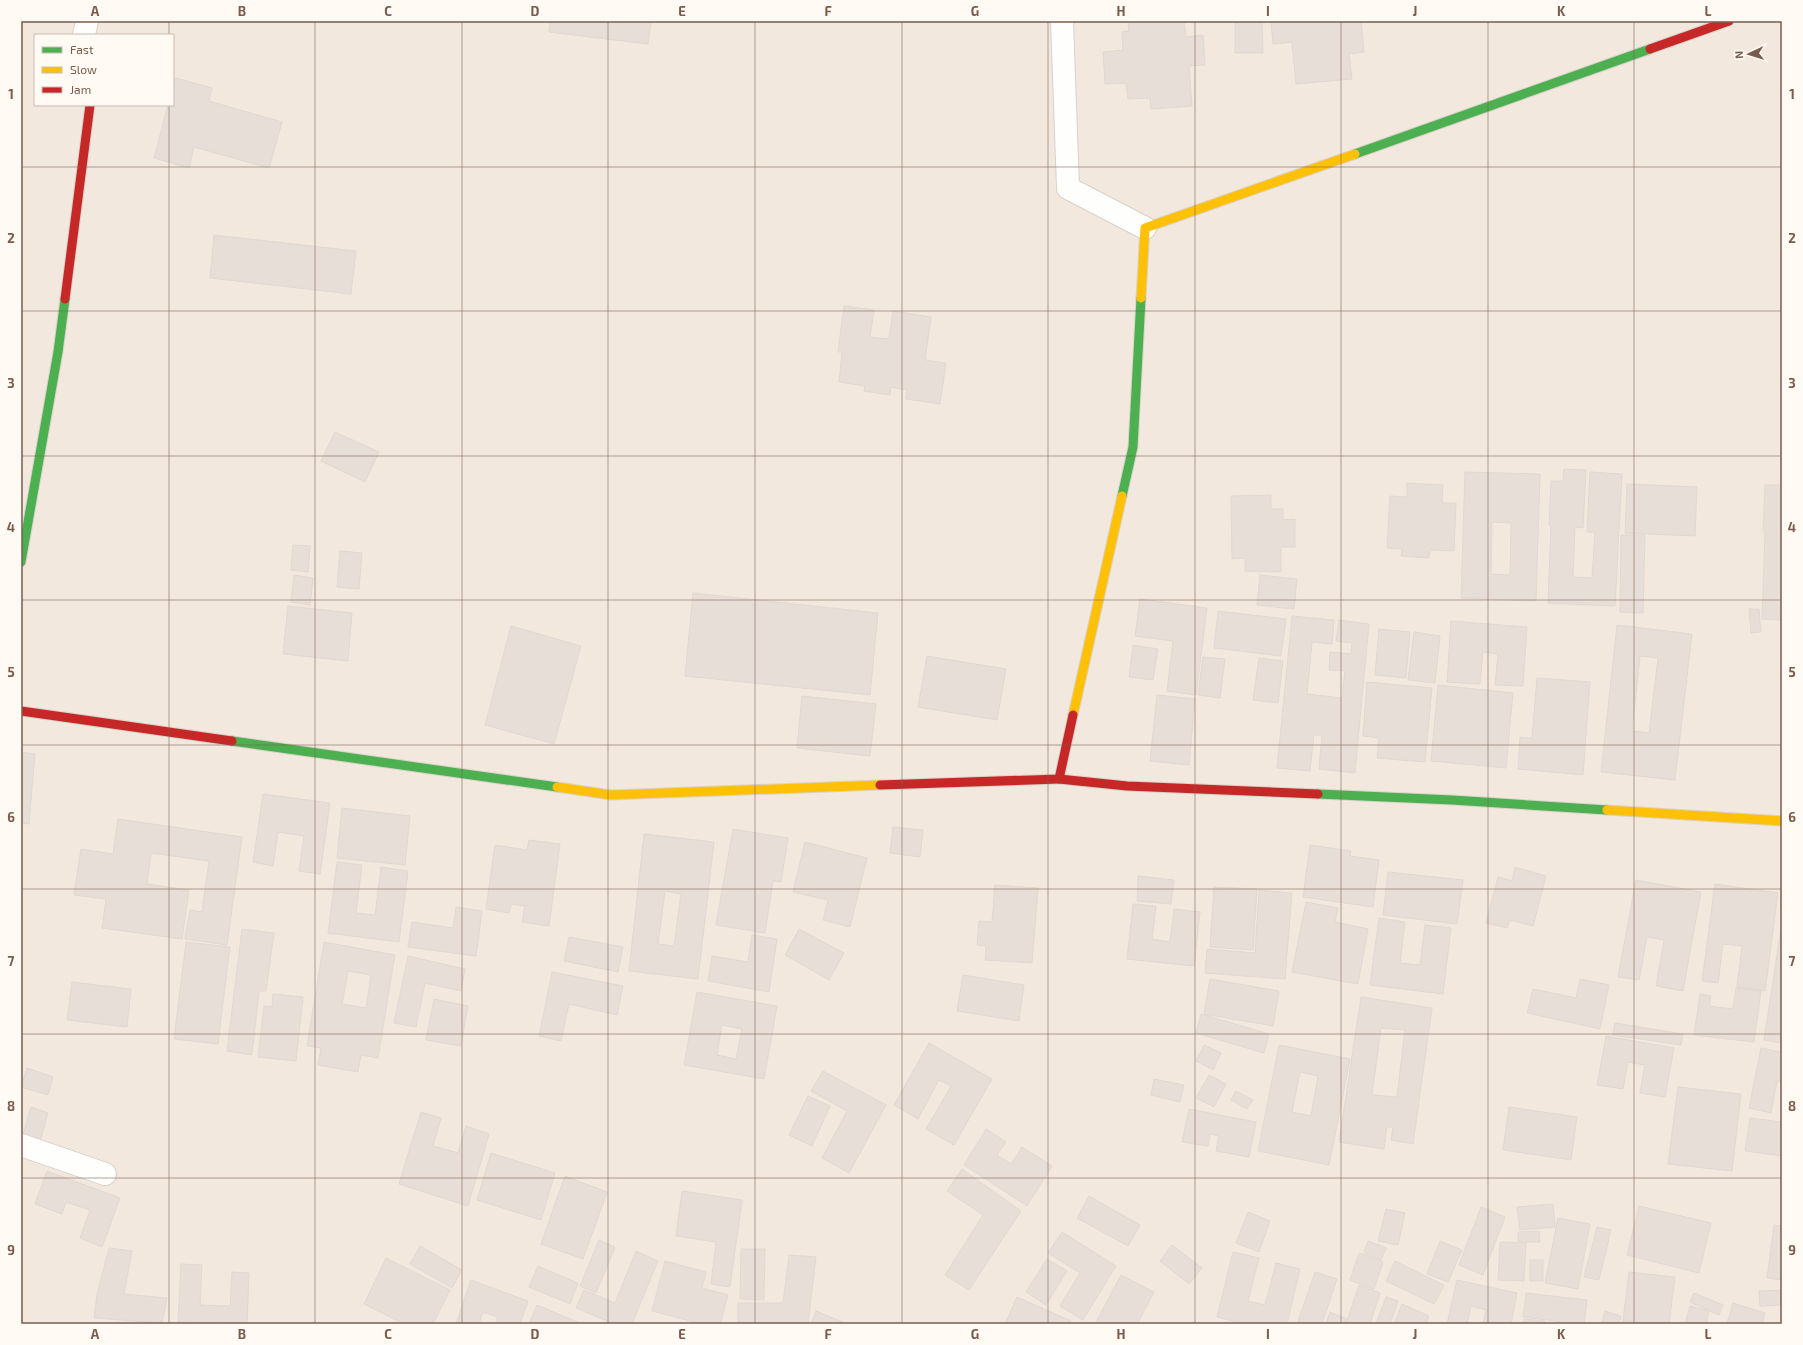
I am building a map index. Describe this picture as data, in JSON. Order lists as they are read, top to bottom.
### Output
{
  "legend": ["Fast", "Slow", "Jam"],
  "north": "left",
  "grid": {
    "columns": [
      "A",
      "B",
      "C",
      "D",
      "E",
      "F",
      "G",
      "H",
      "I",
      "J",
      "K",
      "L"
    ],
    "rows": [
      "1",
      "2",
      "3",
      "4",
      "5",
      "6",
      "7",
      "8",
      "9"
    ]
  }
}
